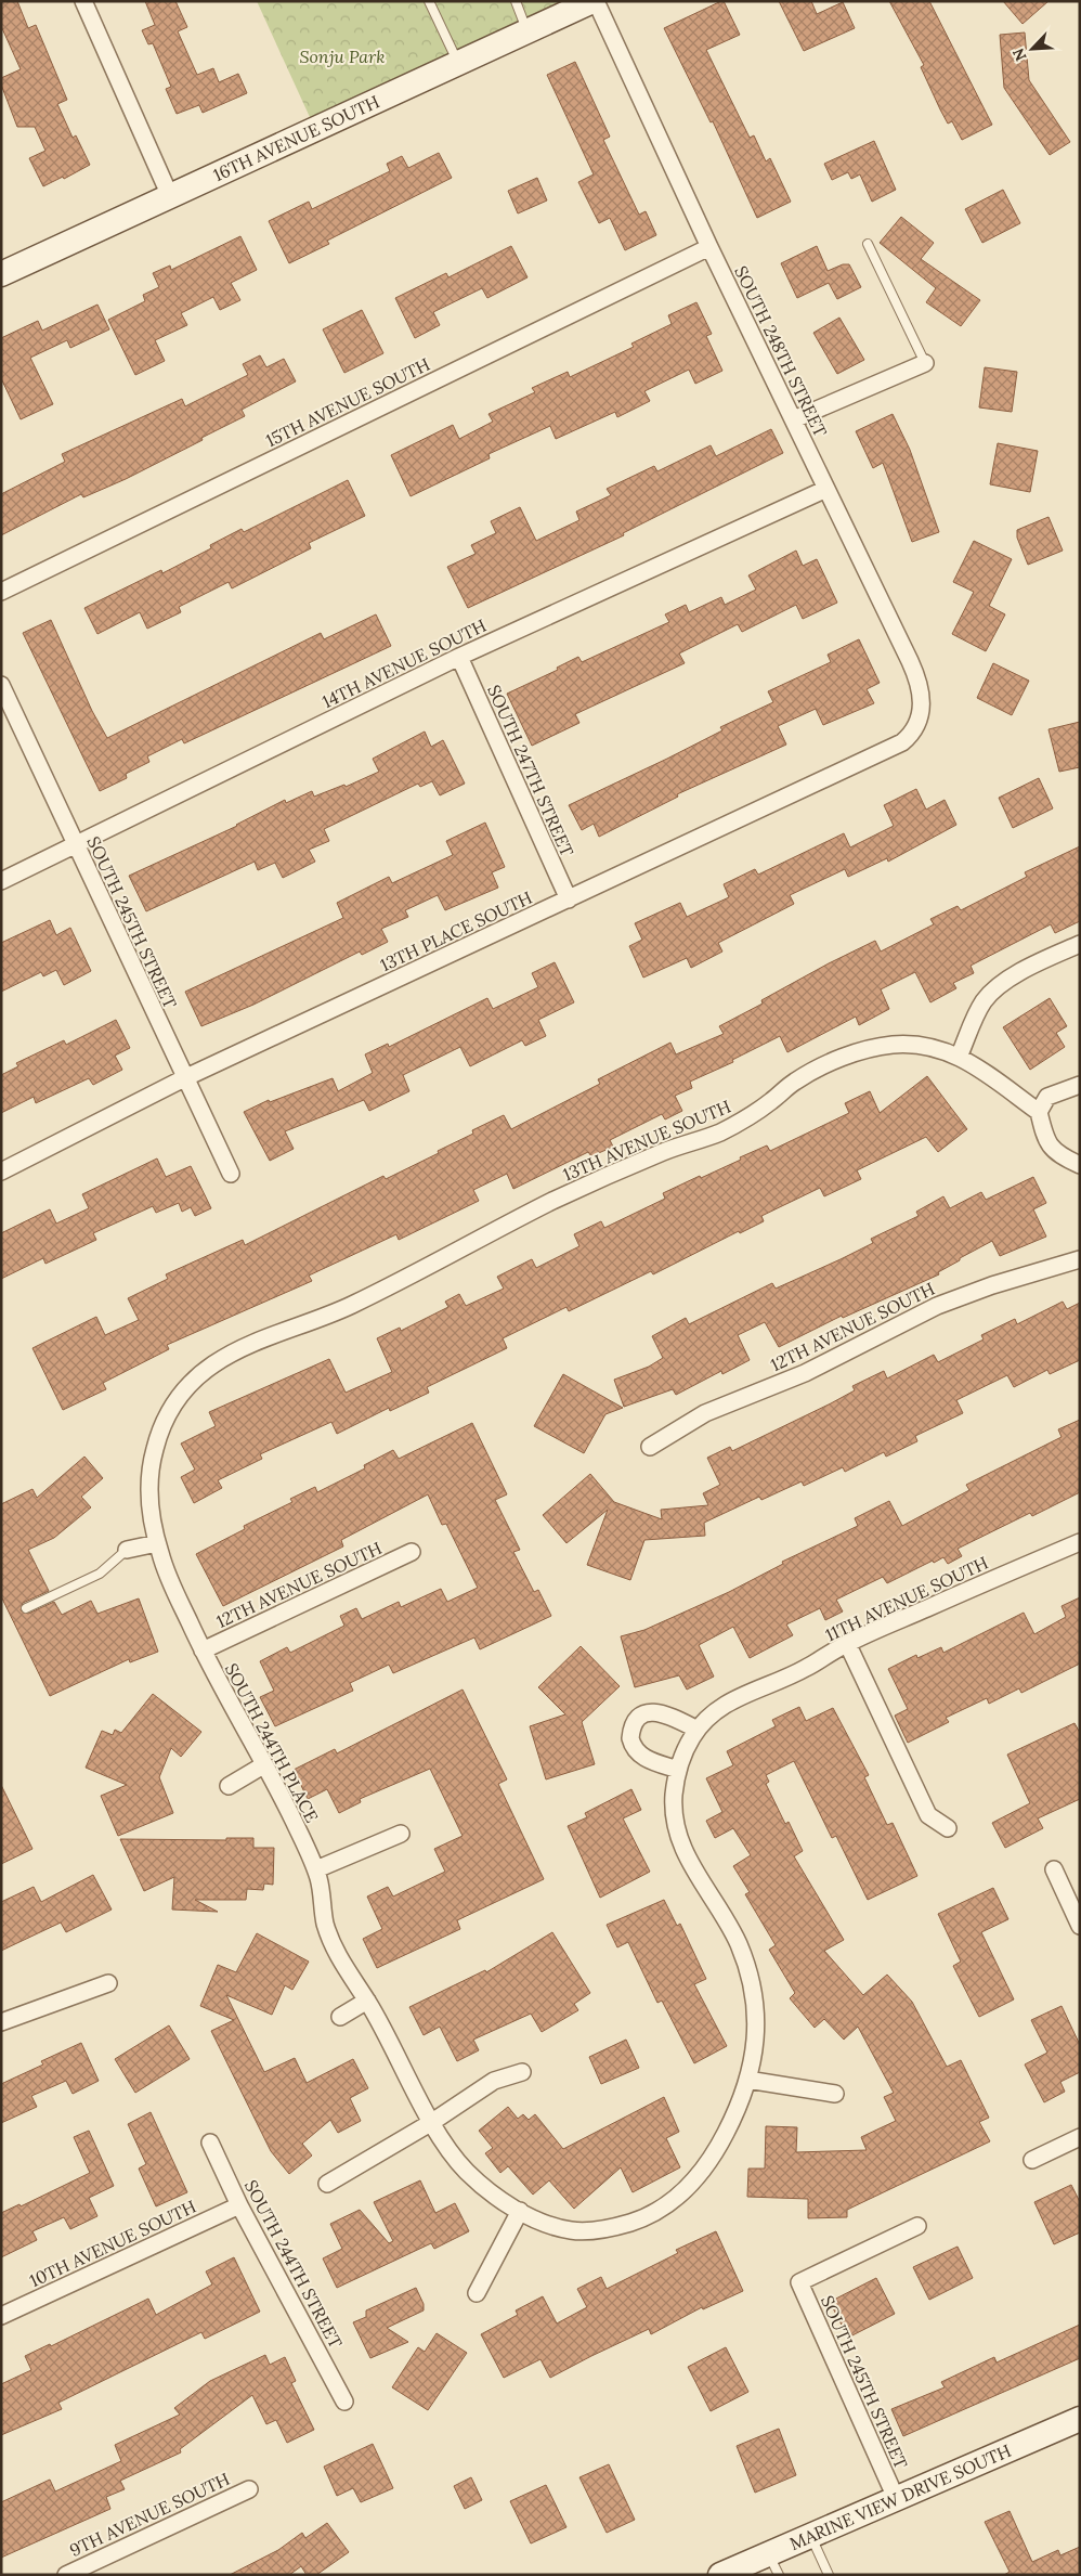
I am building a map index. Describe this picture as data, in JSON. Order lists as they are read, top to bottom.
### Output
{
  "streets": {
    "main road": ["16TH AVENUE SOUTH", "MARINE VIEW DRIVE SOUTH"],
    "street": [
      "SOUTH 248TH STREET",
      "15TH AVENUE SOUTH",
      "14TH AVENUE SOUTH",
      "SOUTH 247TH STREET",
      "SOUTH 245TH STREET",
      "13TH PLACE SOUTH",
      "13TH AVENUE SOUTH",
      "12TH AVENUE SOUTH",
      "11TH AVENUE SOUTH",
      "SOUTH 244TH PLACE",
      "10TH AVENUE SOUTH",
      "SOUTH 244TH STREET",
      "9TH AVENUE SOUTH"
    ]
  },
  "crossings": [
    ["16TH AVENUE SOUTH", "SOUTH 248TH STREET"],
    ["SOUTH 248TH STREET", "15TH AVENUE SOUTH"],
    ["SOUTH 248TH STREET", "14TH AVENUE SOUTH"],
    ["SOUTH 248TH STREET", "13TH PLACE SOUTH"],
    ["14TH AVENUE SOUTH", "SOUTH 247TH STREET"],
    ["14TH AVENUE SOUTH", "SOUTH 245TH STREET"],
    ["SOUTH 247TH STREET", "13TH PLACE SOUTH"],
    ["SOUTH 245TH STREET", "13TH PLACE SOUTH"],
    ["SOUTH 245TH STREET", "MARINE VIEW DRIVE SOUTH"],
    ["13TH AVENUE SOUTH", "SOUTH 244TH PLACE"],
    ["12TH AVENUE SOUTH", "SOUTH 244TH PLACE"],
    ["11TH AVENUE SOUTH", "SOUTH 244TH PLACE"],
    ["10TH AVENUE SOUTH", "SOUTH 244TH STREET"]
  ],
  "parks": ["Sonju Park"],
  "north": "bottom left"
}
